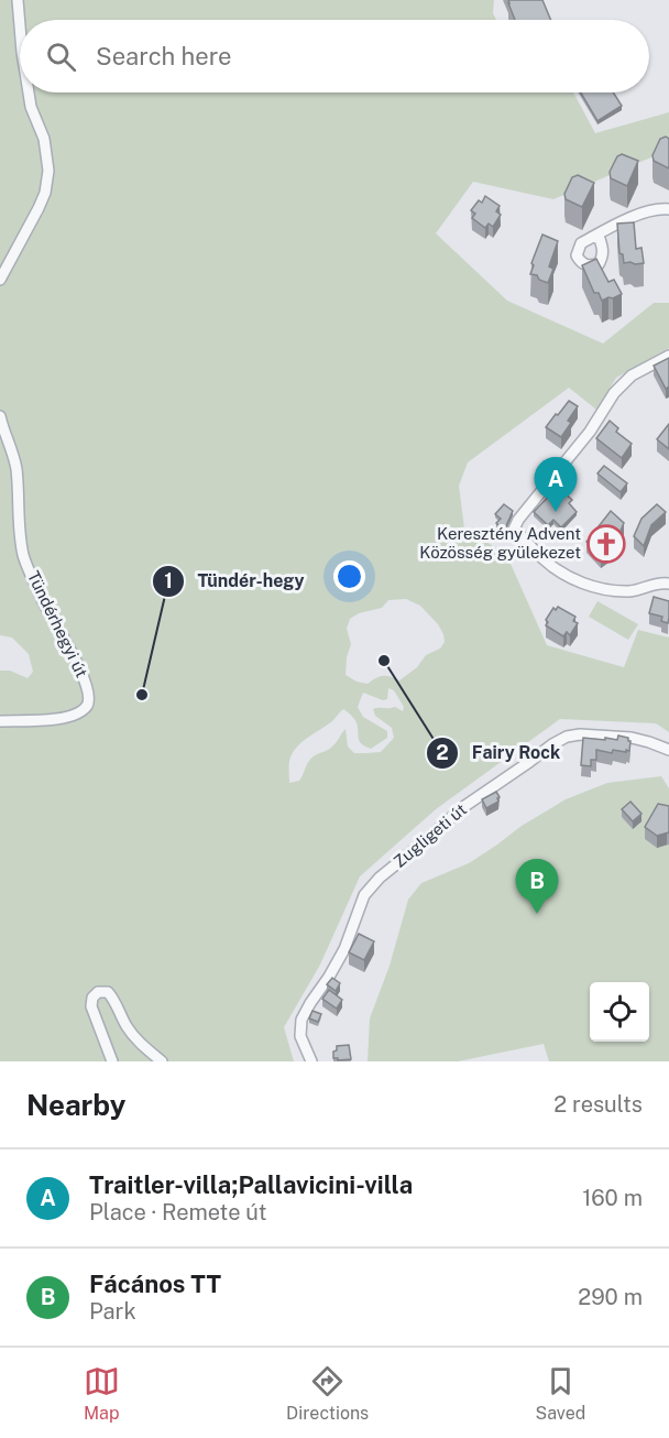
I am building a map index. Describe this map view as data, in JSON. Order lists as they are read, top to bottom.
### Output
{
  "streets": {
    "street": ["Tündérhegyi út", "Zugligeti út"]
  },
  "places": {
    "church": ["Keresztény Advent Közösség gyülekezet"],
    "other": ["Fairy Rock", "Tündér-hegy"]
  },
  "page": {
    "search": "Search here",
    "pins": ["A", "B"],
    "heading": ["Nearby", "2 results"],
    "list": [
      {
        "mark": "A",
        "name": "Traitler-villa;Pallavicini-villa",
        "note": "Place · Remete út",
        "value": "160 m"
      },
      {
        "mark": "B",
        "name": "Fácános TT",
        "note": "Park",
        "value": "290 m"
      }
    ],
    "nav": ["Map", "Directions", "Saved"]
  }
}
